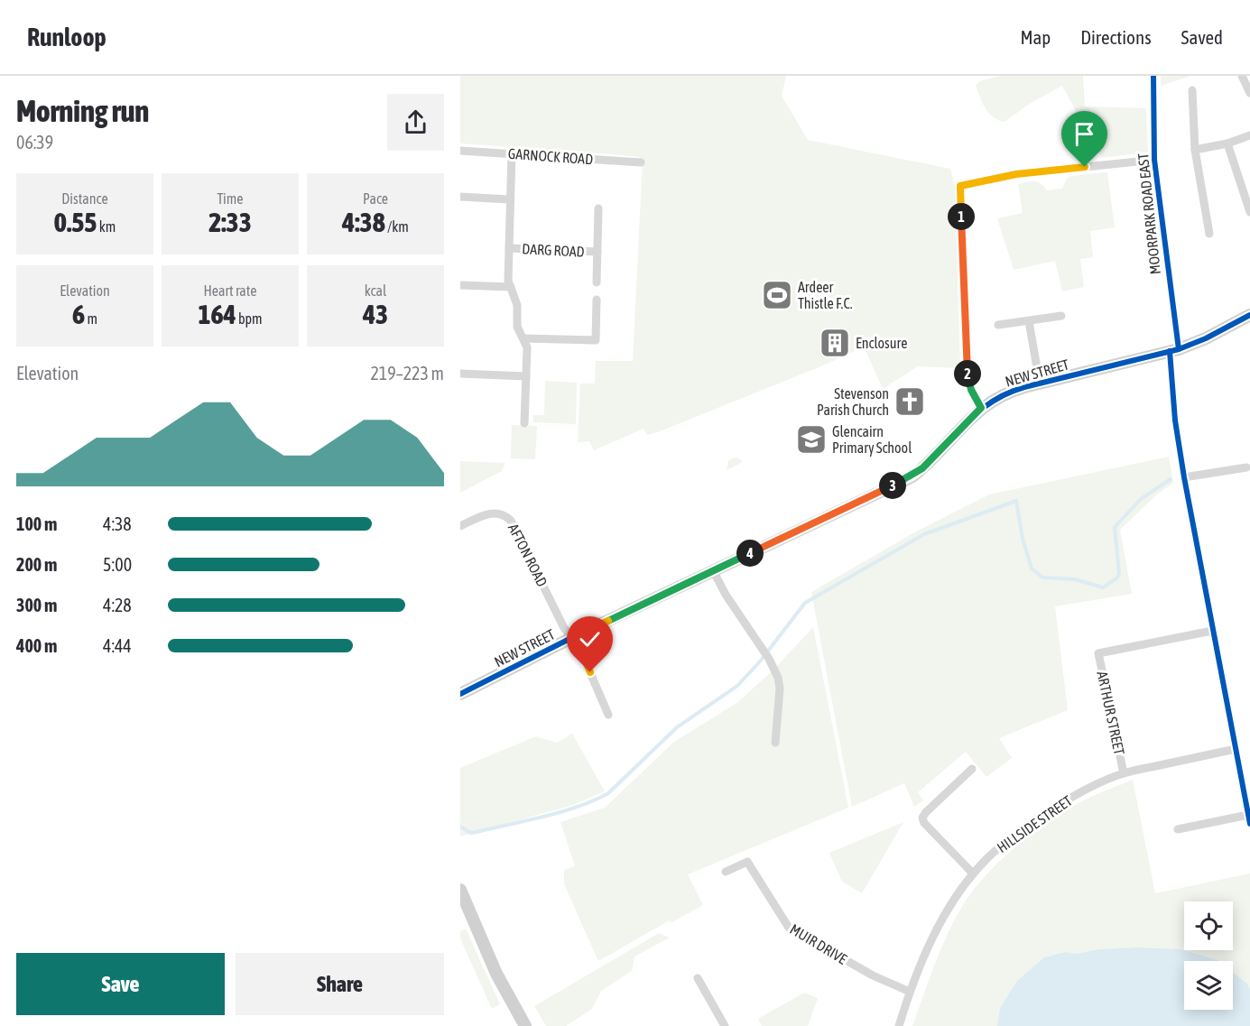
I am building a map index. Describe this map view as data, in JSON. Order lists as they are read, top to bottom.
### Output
{
  "streets": {
    "street": [
      "GARNOCK ROAD",
      "MOORPARK ROAD EAST",
      "DARG ROAD",
      "NEW STREET",
      "AFTON ROAD",
      "ARTHUR STREET",
      "HILLSIDE STREET",
      "MUIR DRIVE"
    ]
  },
  "crossings": [
    ["GARNOCK ROAD", "DARG ROAD"],
    ["MOORPARK ROAD EAST", "NEW STREET"],
    ["MOORPARK ROAD EAST", "ARTHUR STREET"],
    ["MOORPARK ROAD EAST", "HILLSIDE STREET"],
    ["NEW STREET", "AFTON ROAD"],
    ["ARTHUR STREET", "HILLSIDE STREET"],
    ["HILLSIDE STREET", "MUIR DRIVE"]
  ],
  "places": {
    "sports": ["Ardeer Thistle F.C."],
    "building": ["Enclosure"],
    "church": ["Stevenson Parish Church"],
    "school or university": ["Glencairn Primary School"]
  },
  "page": {
    "header": "Runloop",
    "nav": ["Map", "Directions", "Saved"],
    "heading": ["Morning run", "06:39"],
    "stats": [
      ["Distance", "0.55 km"],
      ["Time", "2:33"],
      ["Pace", "4:38 /km"],
      ["Elevation", "6 m"],
      ["Heart rate", "164 bpm"],
      ["kcal", "43"]
    ],
    "pins": [
      "1",
      "2",
      "3",
      "4"
    ],
    "chart": ["Elevation", "219–223 m"],
    "list": [
      {
        "name": "100 m",
        "note": "4:38"
      },
      {
        "name": "200 m",
        "note": "5:00"
      },
      {
        "name": "300 m",
        "note": "4:28"
      },
      {
        "name": "400 m",
        "note": "4:44"
      }
    ],
    "buttons": ["Save", "Share"]
  }
}
